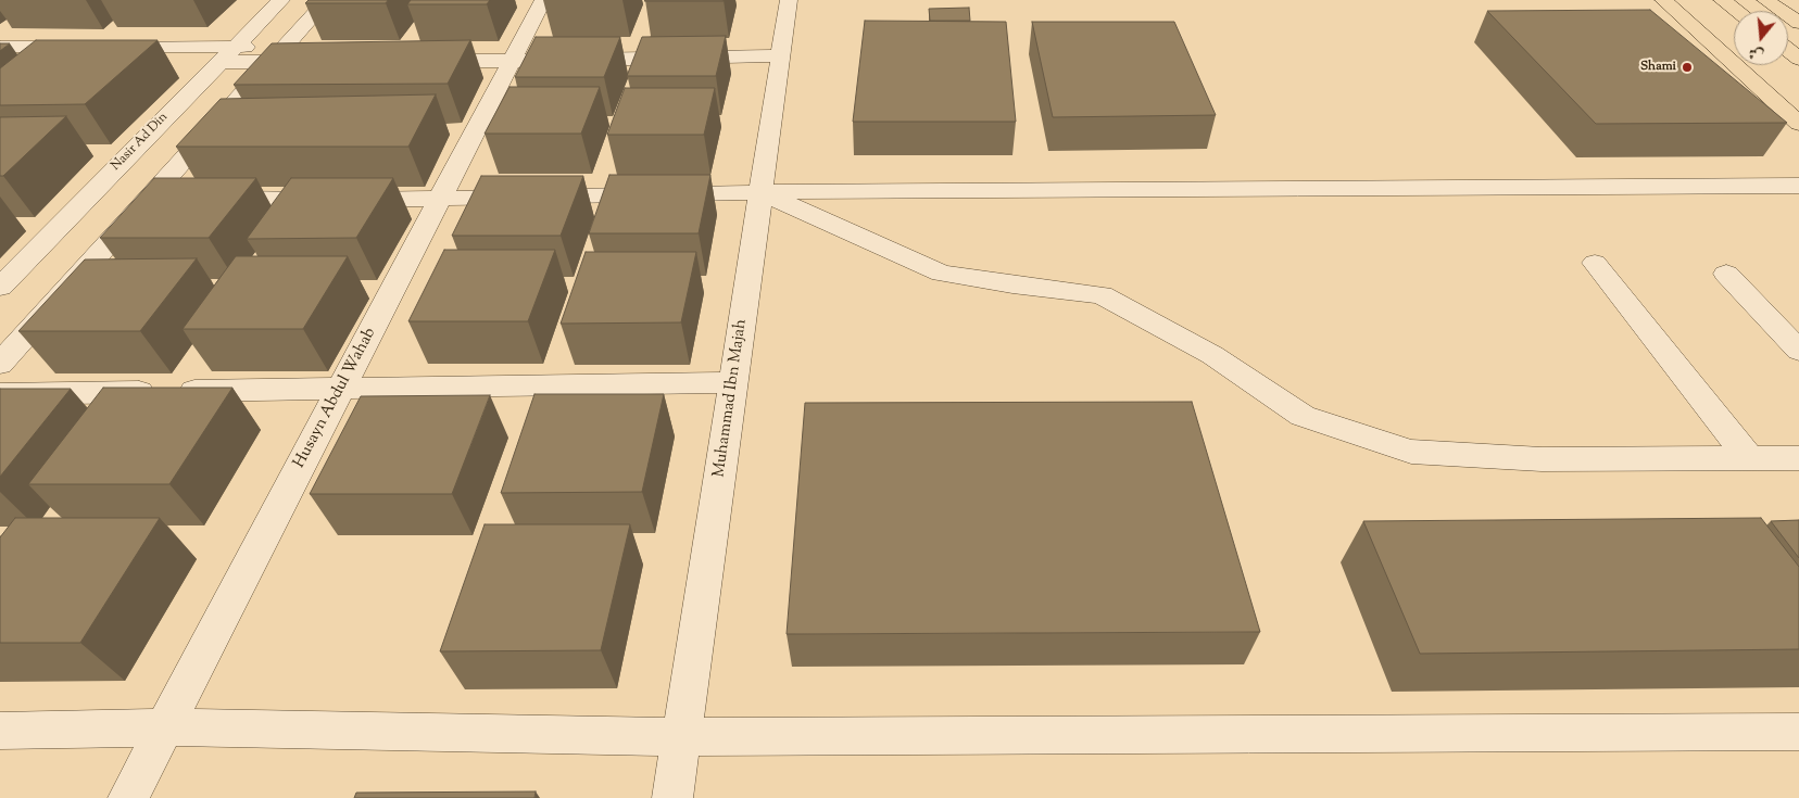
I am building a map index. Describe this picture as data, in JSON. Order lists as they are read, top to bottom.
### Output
{
  "streets": {
    "street": ["Nasir Ad Din", "Husayn Abdul Wahab", "Muhammad Ibn Majah"]
  },
  "places": ["Shami"],
  "north": "bottom"
}
